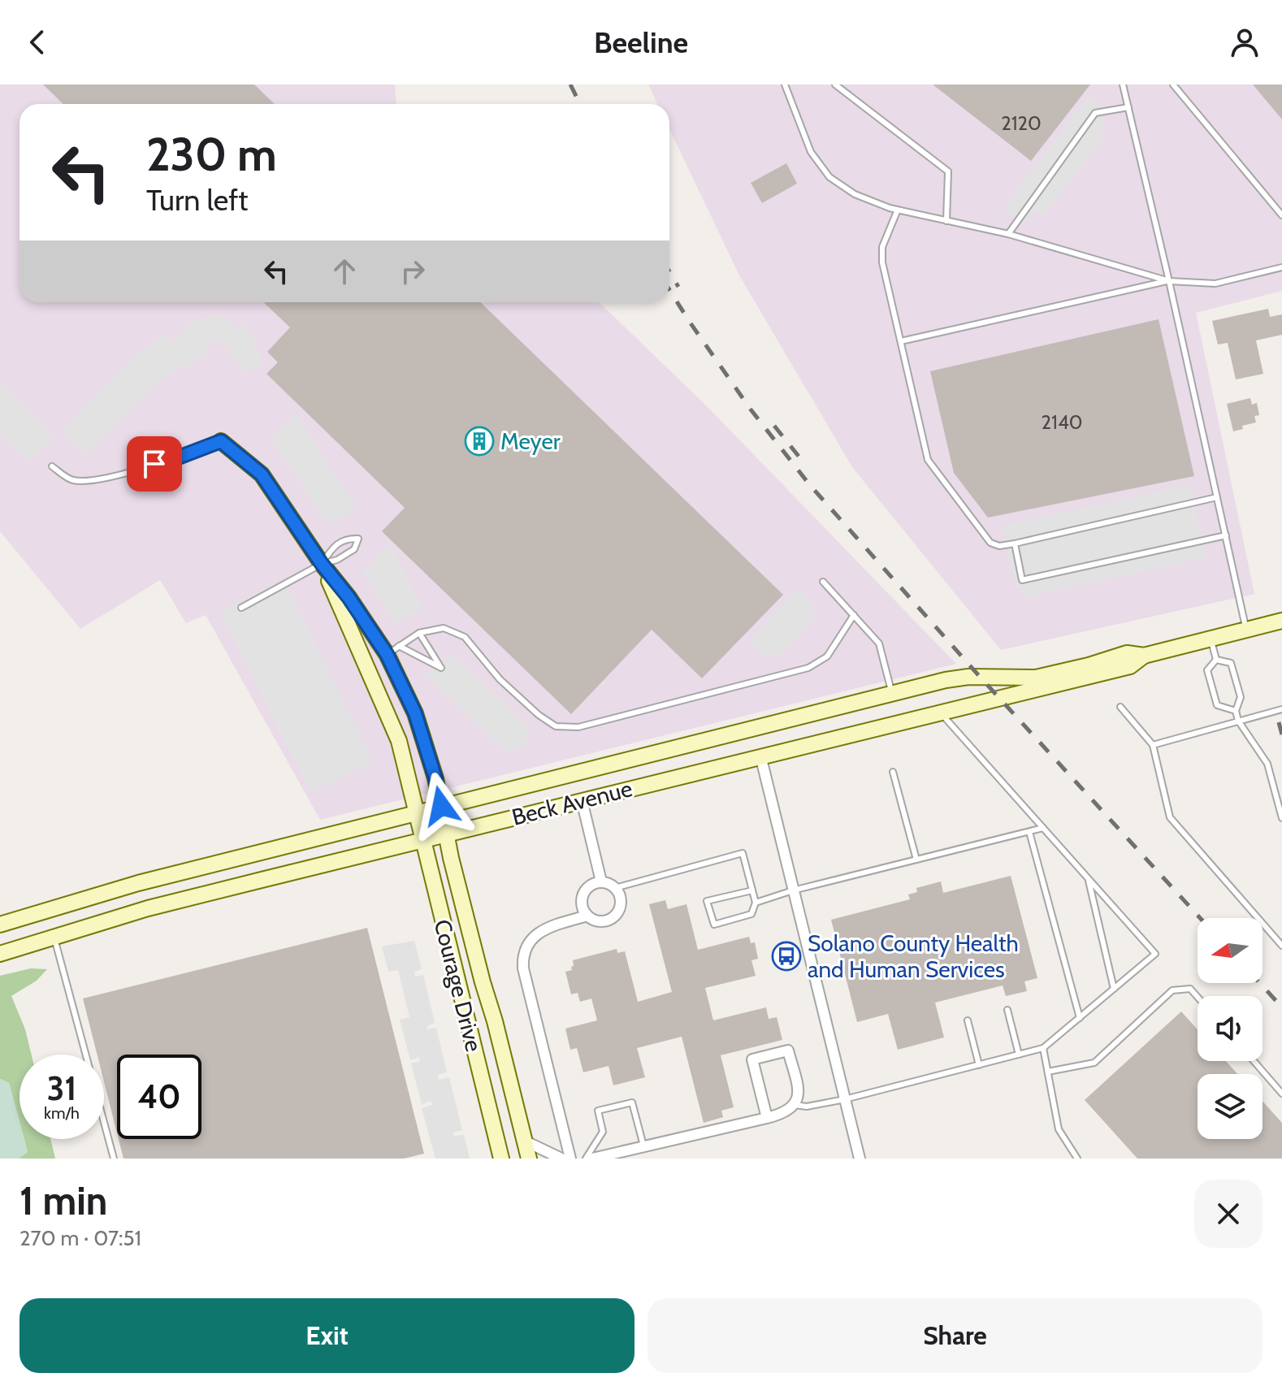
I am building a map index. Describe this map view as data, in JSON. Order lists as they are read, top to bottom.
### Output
{
  "streets": {
    "street": ["Beck Avenue", "Courage Drive"]
  },
  "crossings": [
    ["Beck Avenue", "Courage Drive"]
  ],
  "places": {
    "building": ["Meyer"],
    "bus stop": ["Solano County Health and Human Services"]
  },
  "house_numbers": ["2120", "2140"],
  "north": "left",
  "page": {
    "header": "Beeline",
    "turn": ["230 m", "Turn left"],
    "speed": "31 km/h",
    "limit": "40",
    "heading": ["1 min", "270 m · 07:51"],
    "buttons": ["Exit", "Share"]
  }
}
